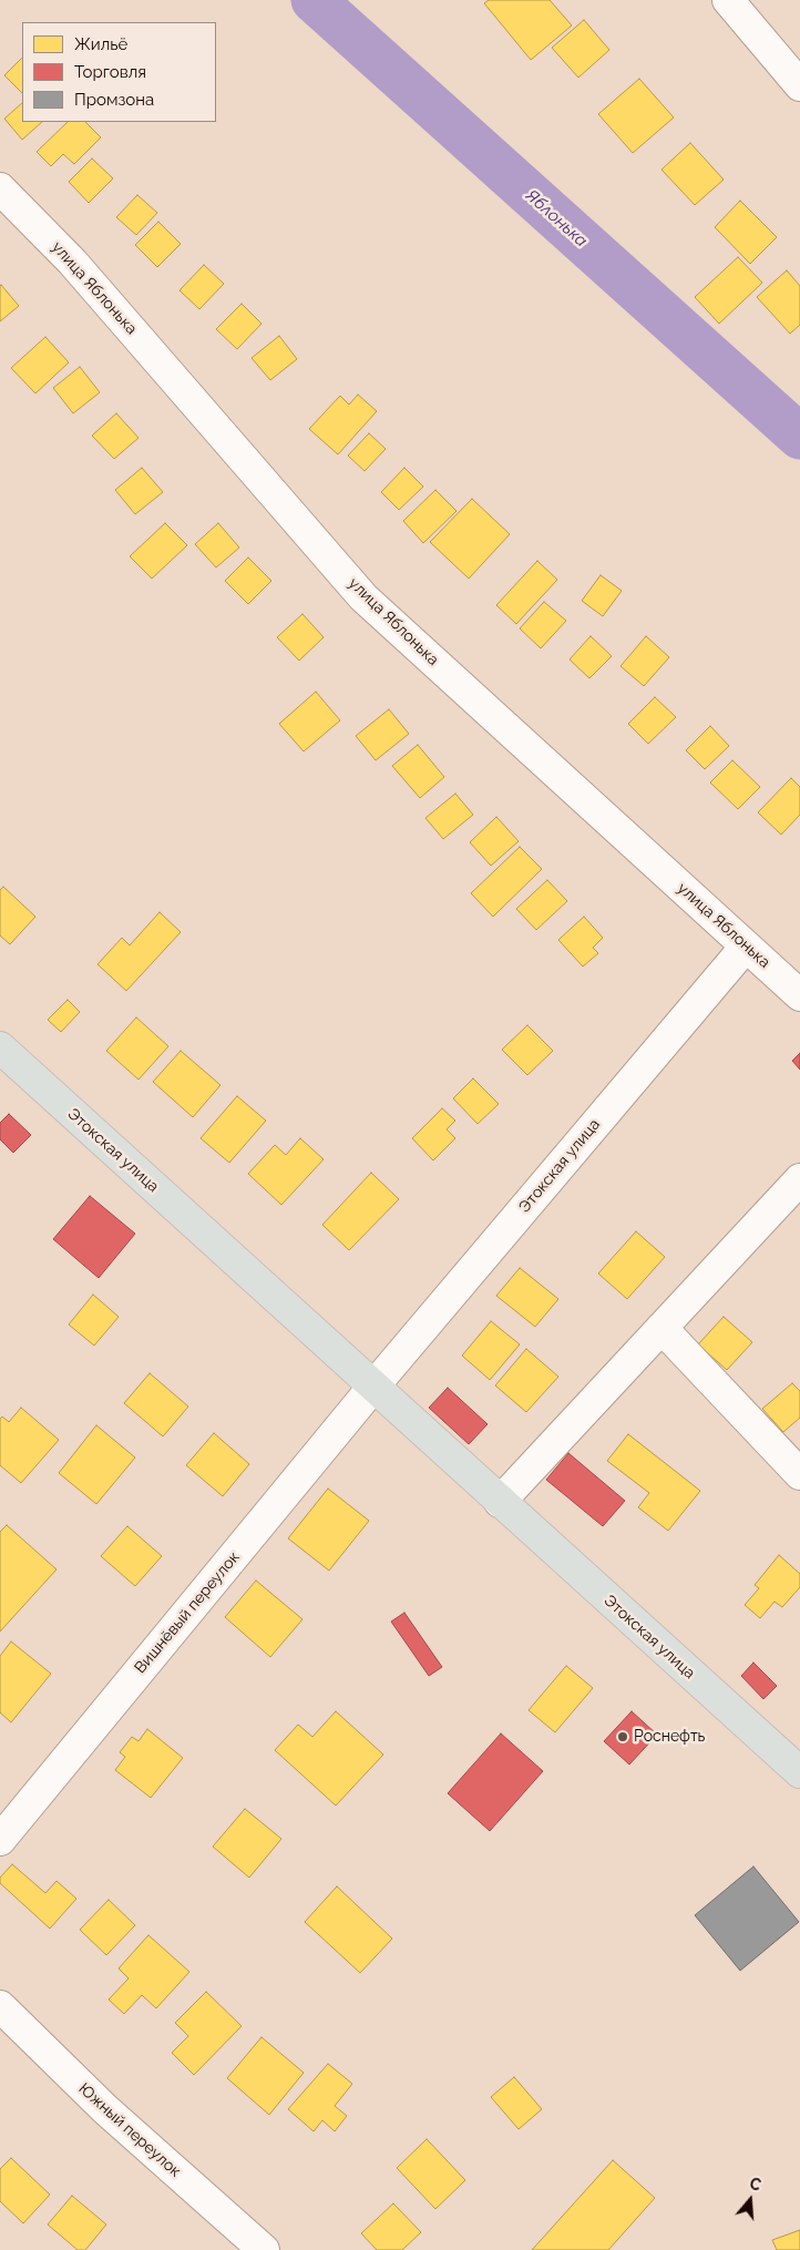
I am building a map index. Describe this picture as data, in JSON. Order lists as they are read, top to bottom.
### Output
{
  "streets": {
    "main road": ["Этокская улица"],
    "street": ["улица Яблонька", "Вишнёвый переулок", "Южный переулок"]
  },
  "crossings": [
    ["улица Яблонька", "Этокская улица"],
    ["Этокская улица", "Вишнёвый переулок"]
  ],
  "water": ["Яблонька"],
  "places": ["Роснефть"],
  "legend": ["Жильё", "Торговля", "Промзона"],
  "north": "top"
}
